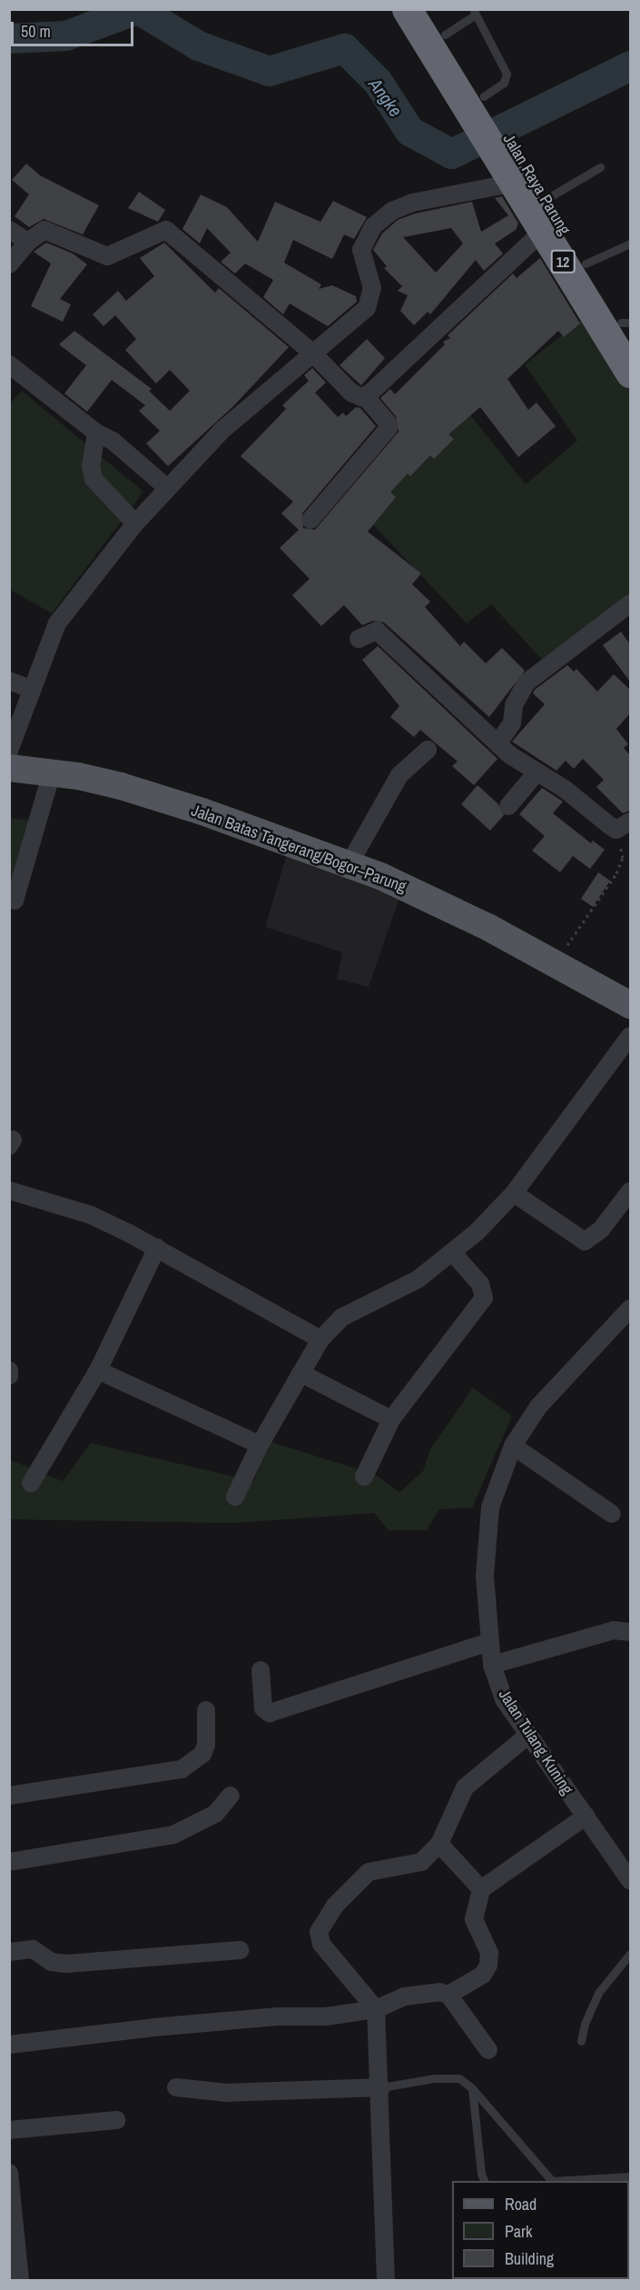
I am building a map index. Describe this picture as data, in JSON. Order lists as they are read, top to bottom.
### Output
{
  "streets": {
    "highway": ["Jalan Raya Parung", "12"],
    "main road": ["Jalan Batas Tangerang/Bogor–Parung"],
    "street": ["Jalan Tulang Kuning"]
  },
  "crossings": [
    ["Jalan Raya Parung", "12"]
  ],
  "water": ["Angke"],
  "legend": ["Road", "Park", "Building"],
  "scale_bar": "50 m"
}
